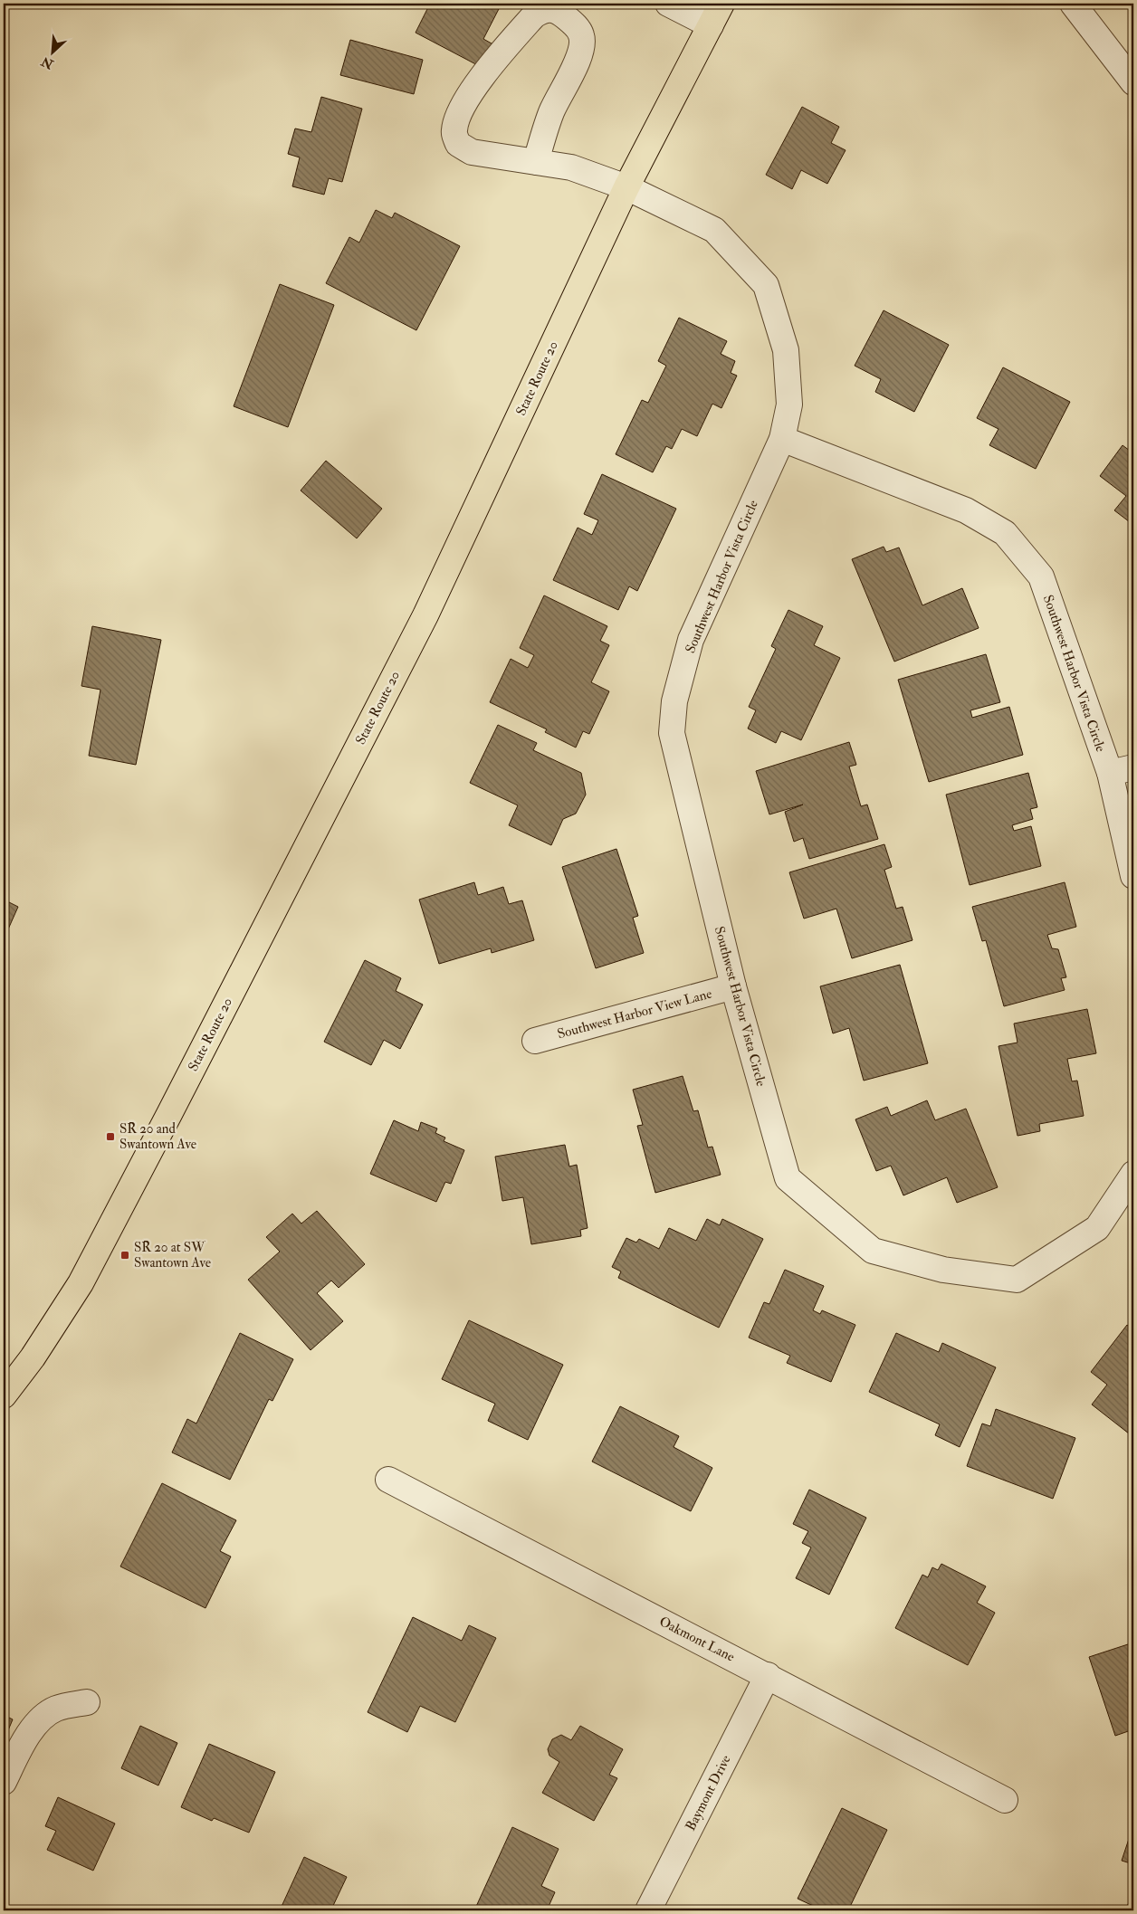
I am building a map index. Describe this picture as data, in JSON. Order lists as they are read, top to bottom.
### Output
{
  "streets": {
    "main road": ["State Route 20"],
    "street": [
      "Southwest Harbor Vista Circle",
      "Southwest Harbor View Lane",
      "Oakmont Lane",
      "Baymont Drive"
    ]
  },
  "crossings": [
    ["State Route 20", "Southwest Harbor Vista Circle"],
    ["Southwest Harbor Vista Circle", "Southwest Harbor View Lane"],
    ["Oakmont Lane", "Baymont Drive"]
  ],
  "places": {
    "transit": ["SR 20 and Swantown Ave", "SR 20 at SW Swantown Ave"]
  },
  "north": "bottom left"
}
